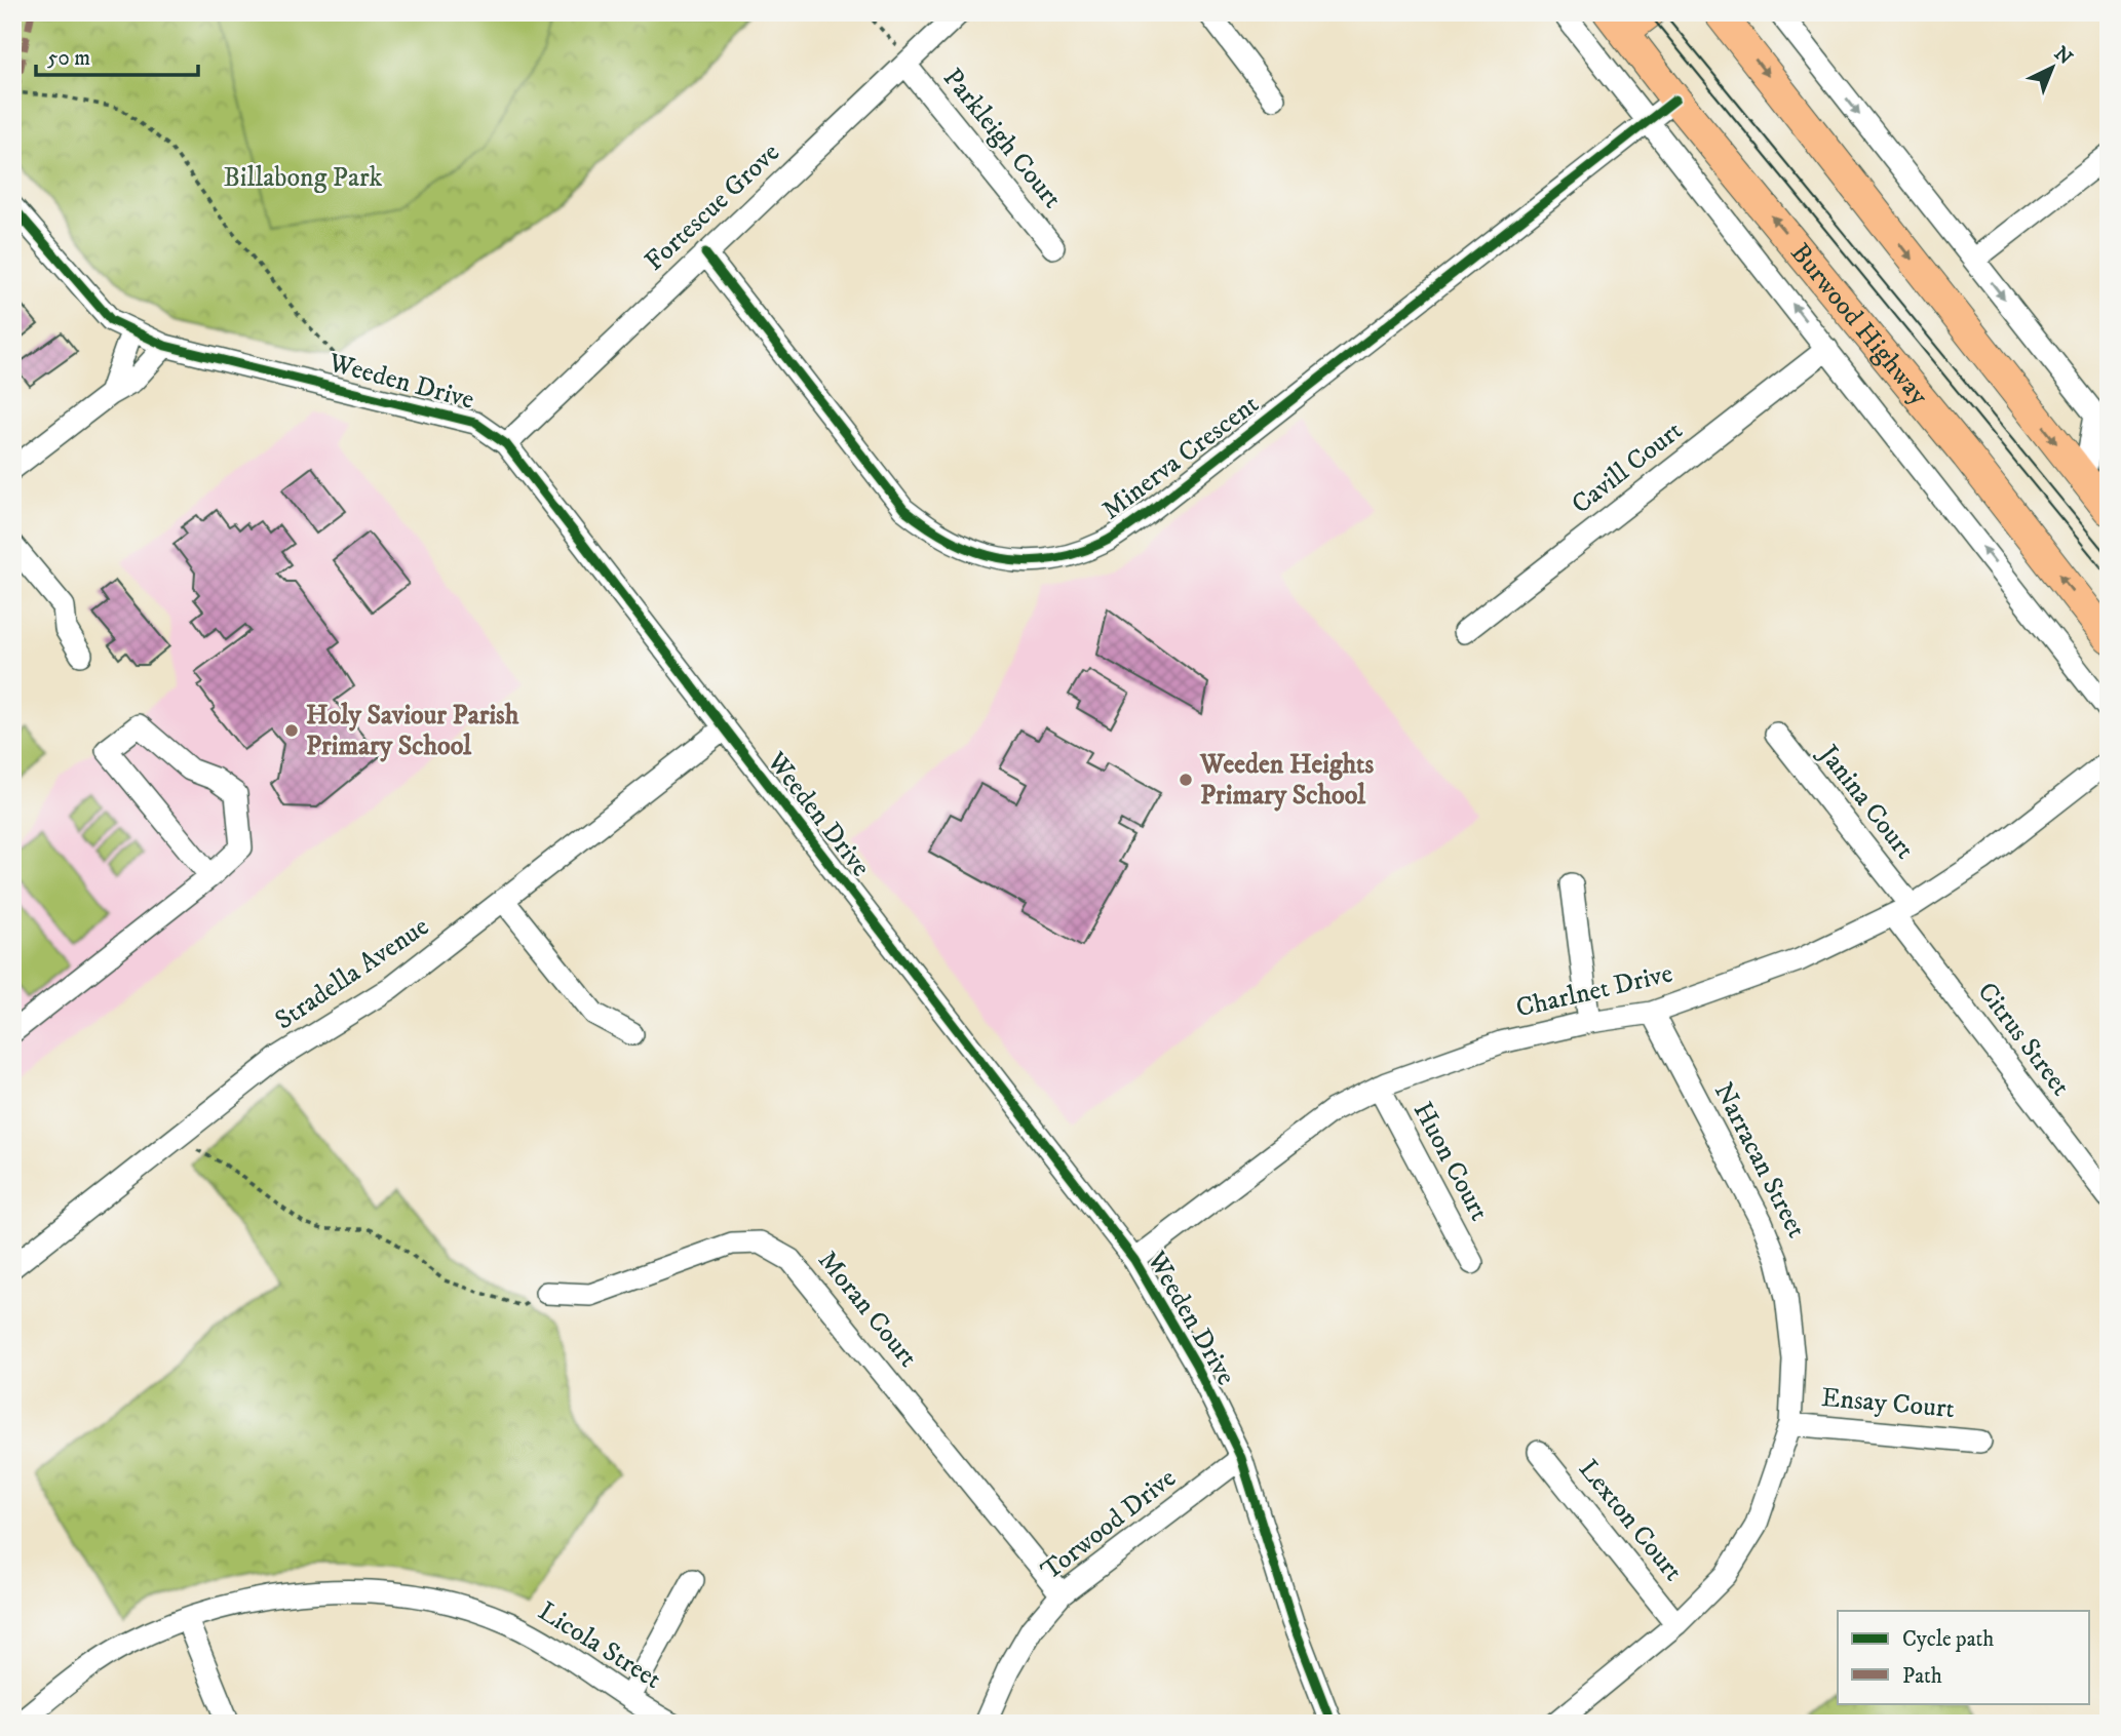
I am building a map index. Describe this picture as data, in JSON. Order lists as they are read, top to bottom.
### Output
{
  "streets": {
    "highway": ["Burwood Highway"],
    "street": [
      "Parkleigh Court",
      "Fortescue Grove",
      "Weeden Drive",
      "Minerva Crescent",
      "Cavill Court",
      "Janina Court",
      "Stradella Avenue",
      "Charlnet Drive",
      "Citrus Street",
      "Narracan Street",
      "Huon Court",
      "Moran Court",
      "Ensay Court",
      "Lexton Court",
      "Torwood Drive",
      "Licola Street"
    ]
  },
  "crossings": [
    ["Parkleigh Court", "Fortescue Grove"],
    ["Fortescue Grove", "Weeden Drive"],
    ["Fortescue Grove", "Minerva Crescent"],
    ["Burwood Highway", "Minerva Crescent"],
    ["Burwood Highway", "Cavill Court"],
    ["Weeden Drive", "Stradella Avenue"],
    ["Weeden Drive", "Charlnet Drive"],
    ["Weeden Drive", "Torwood Drive"],
    ["Janina Court", "Charlnet Drive"],
    ["Janina Court", "Citrus Street"],
    ["Charlnet Drive", "Citrus Street"],
    ["Charlnet Drive", "Narracan Street"],
    ["Charlnet Drive", "Huon Court"],
    ["Narracan Street", "Ensay Court"],
    ["Narracan Street", "Lexton Court"],
    ["Moran Court", "Torwood Drive"]
  ],
  "parks": ["Billabong Park"],
  "places": ["Holy Saviour Parish Primary School", "Weeden Heights Primary School"],
  "legend": ["Cycle path", "Path"],
  "scale_bar": "50 m",
  "north": "top right"
}
